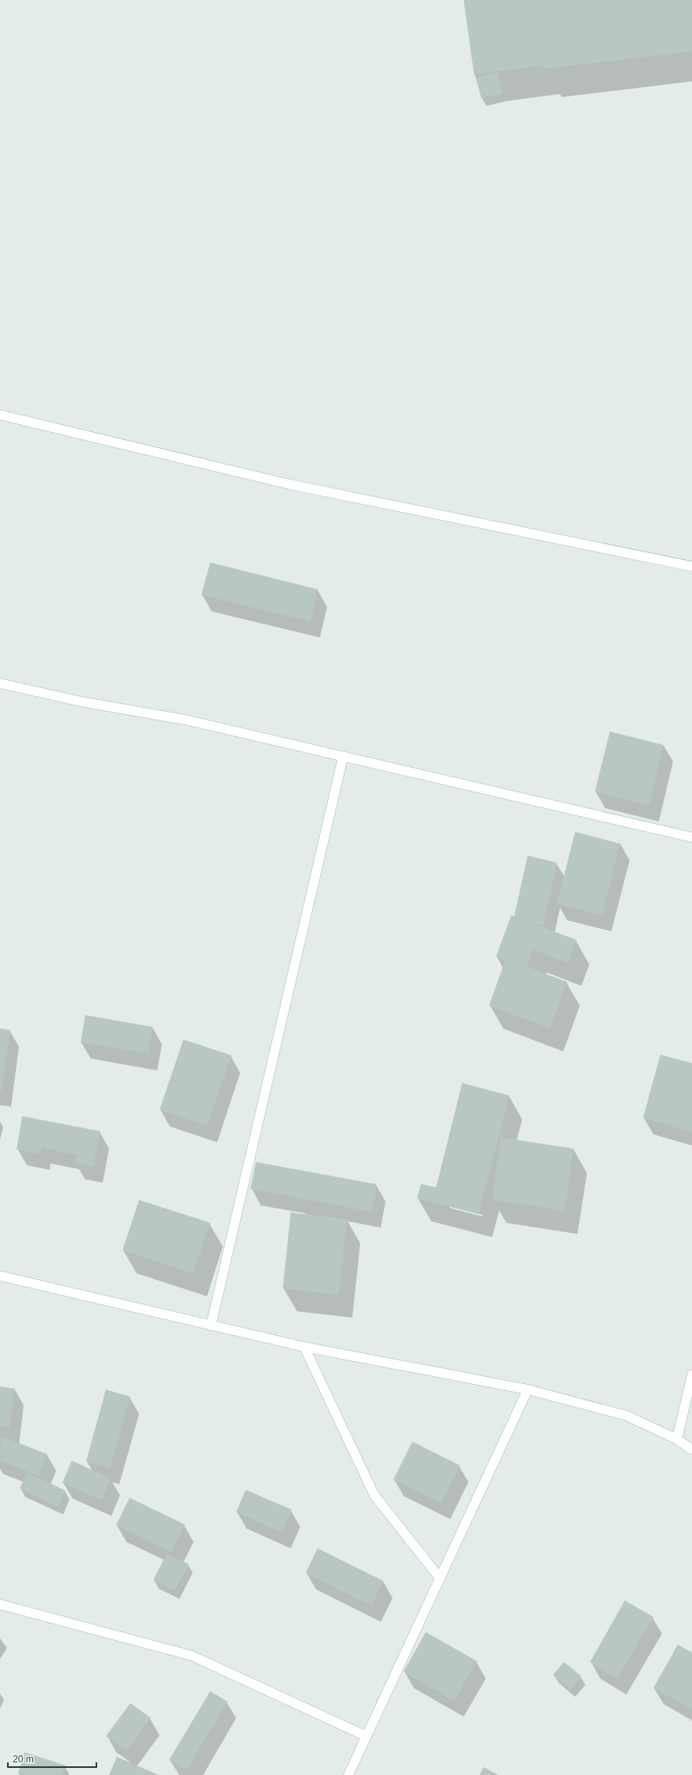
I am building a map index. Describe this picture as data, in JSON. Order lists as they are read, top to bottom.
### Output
{
  "scale_bar": "20 m"
}
